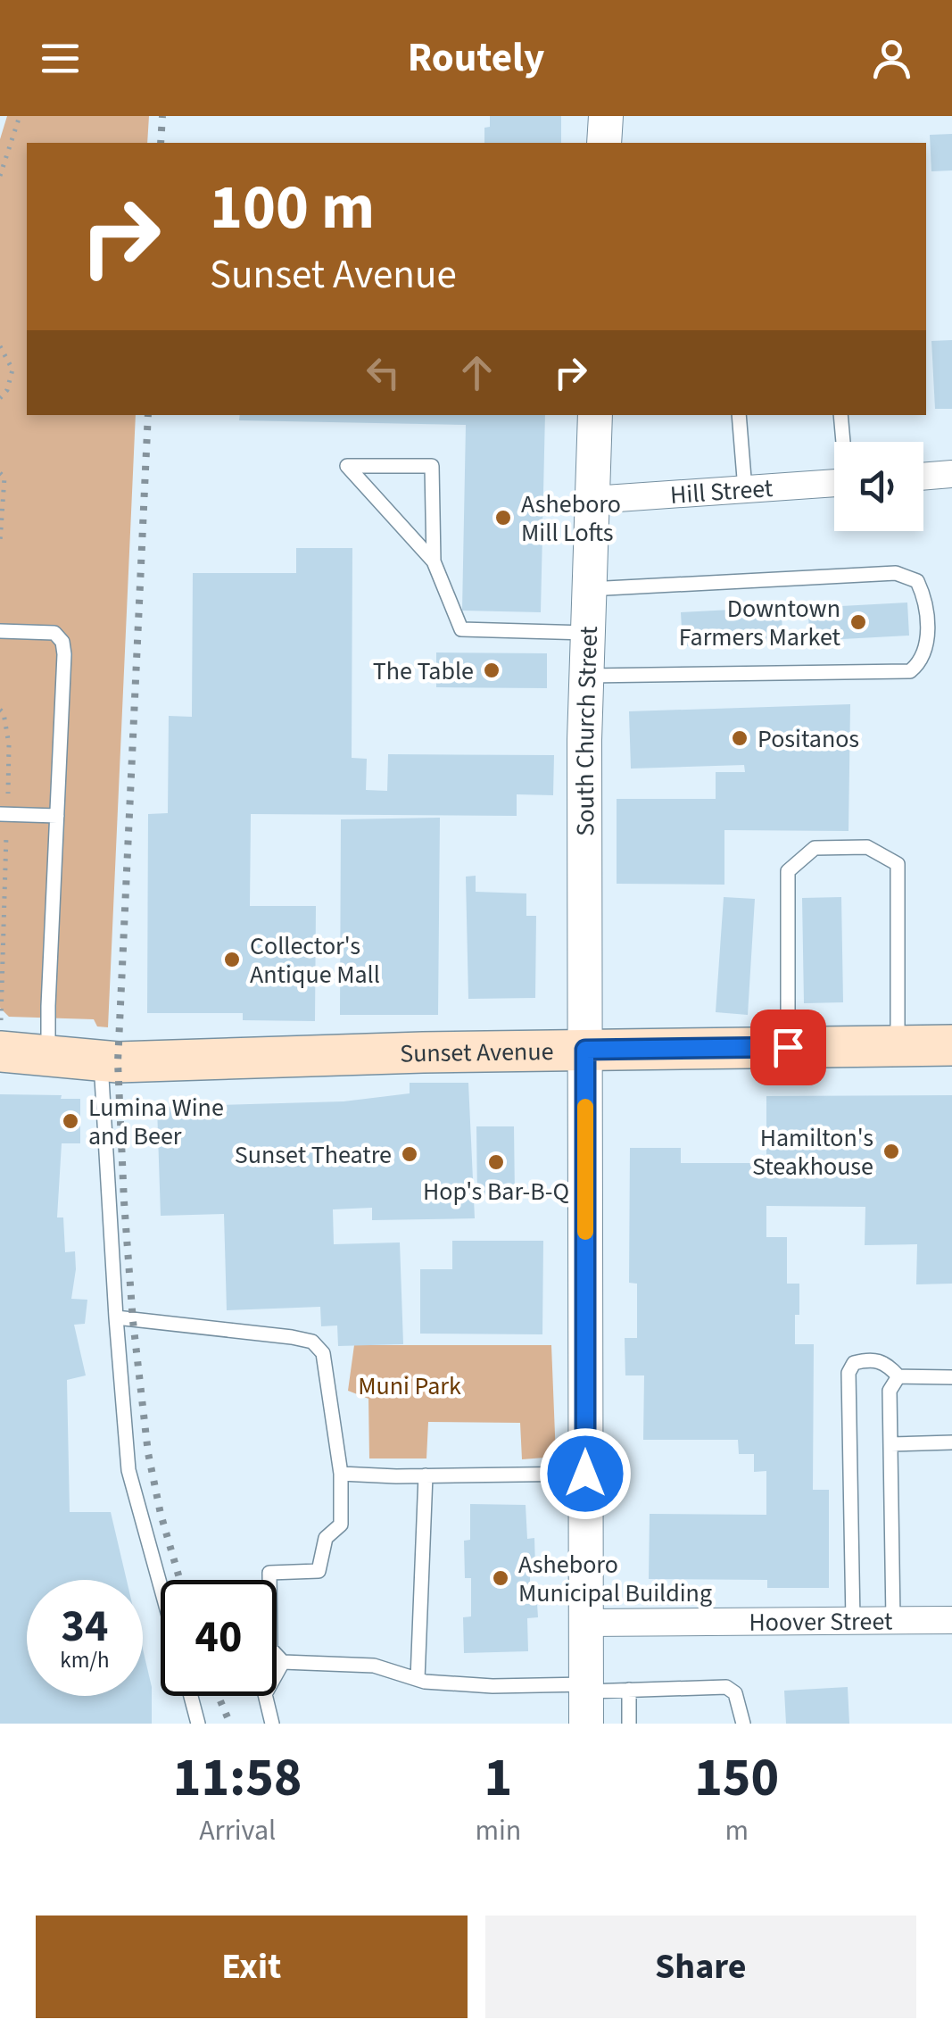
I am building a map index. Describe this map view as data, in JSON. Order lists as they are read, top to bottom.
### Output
{
  "streets": {
    "main road": ["Sunset Avenue"],
    "street": ["Hill Street", "South Church Street", "Hoover Street"]
  },
  "crossings": [
    ["Hill Street", "South Church Street"],
    ["South Church Street", "Sunset Avenue"],
    ["South Church Street", "Hoover Street"]
  ],
  "parks": ["Muni Park"],
  "places": [
    "Asheboro Mill Lofts",
    "Downtown Farmers Market",
    "The Table",
    "Positanos",
    "Collector's Antique Mall",
    "Lumina Wine and Beer",
    "Hamilton's Steakhouse",
    "Sunset Theatre",
    "Hop's Bar-B-Q",
    "Asheboro Municipal Building"
  ],
  "page": {
    "header": "Routely",
    "turn": ["100 m", "Sunset Avenue"],
    "speed": "34 km/h",
    "limit": "40",
    "eta": [
      "11:58",
      "Arrival",
      "1",
      "min",
      "150",
      "m"
    ],
    "buttons": ["Exit", "Share"]
  }
}
